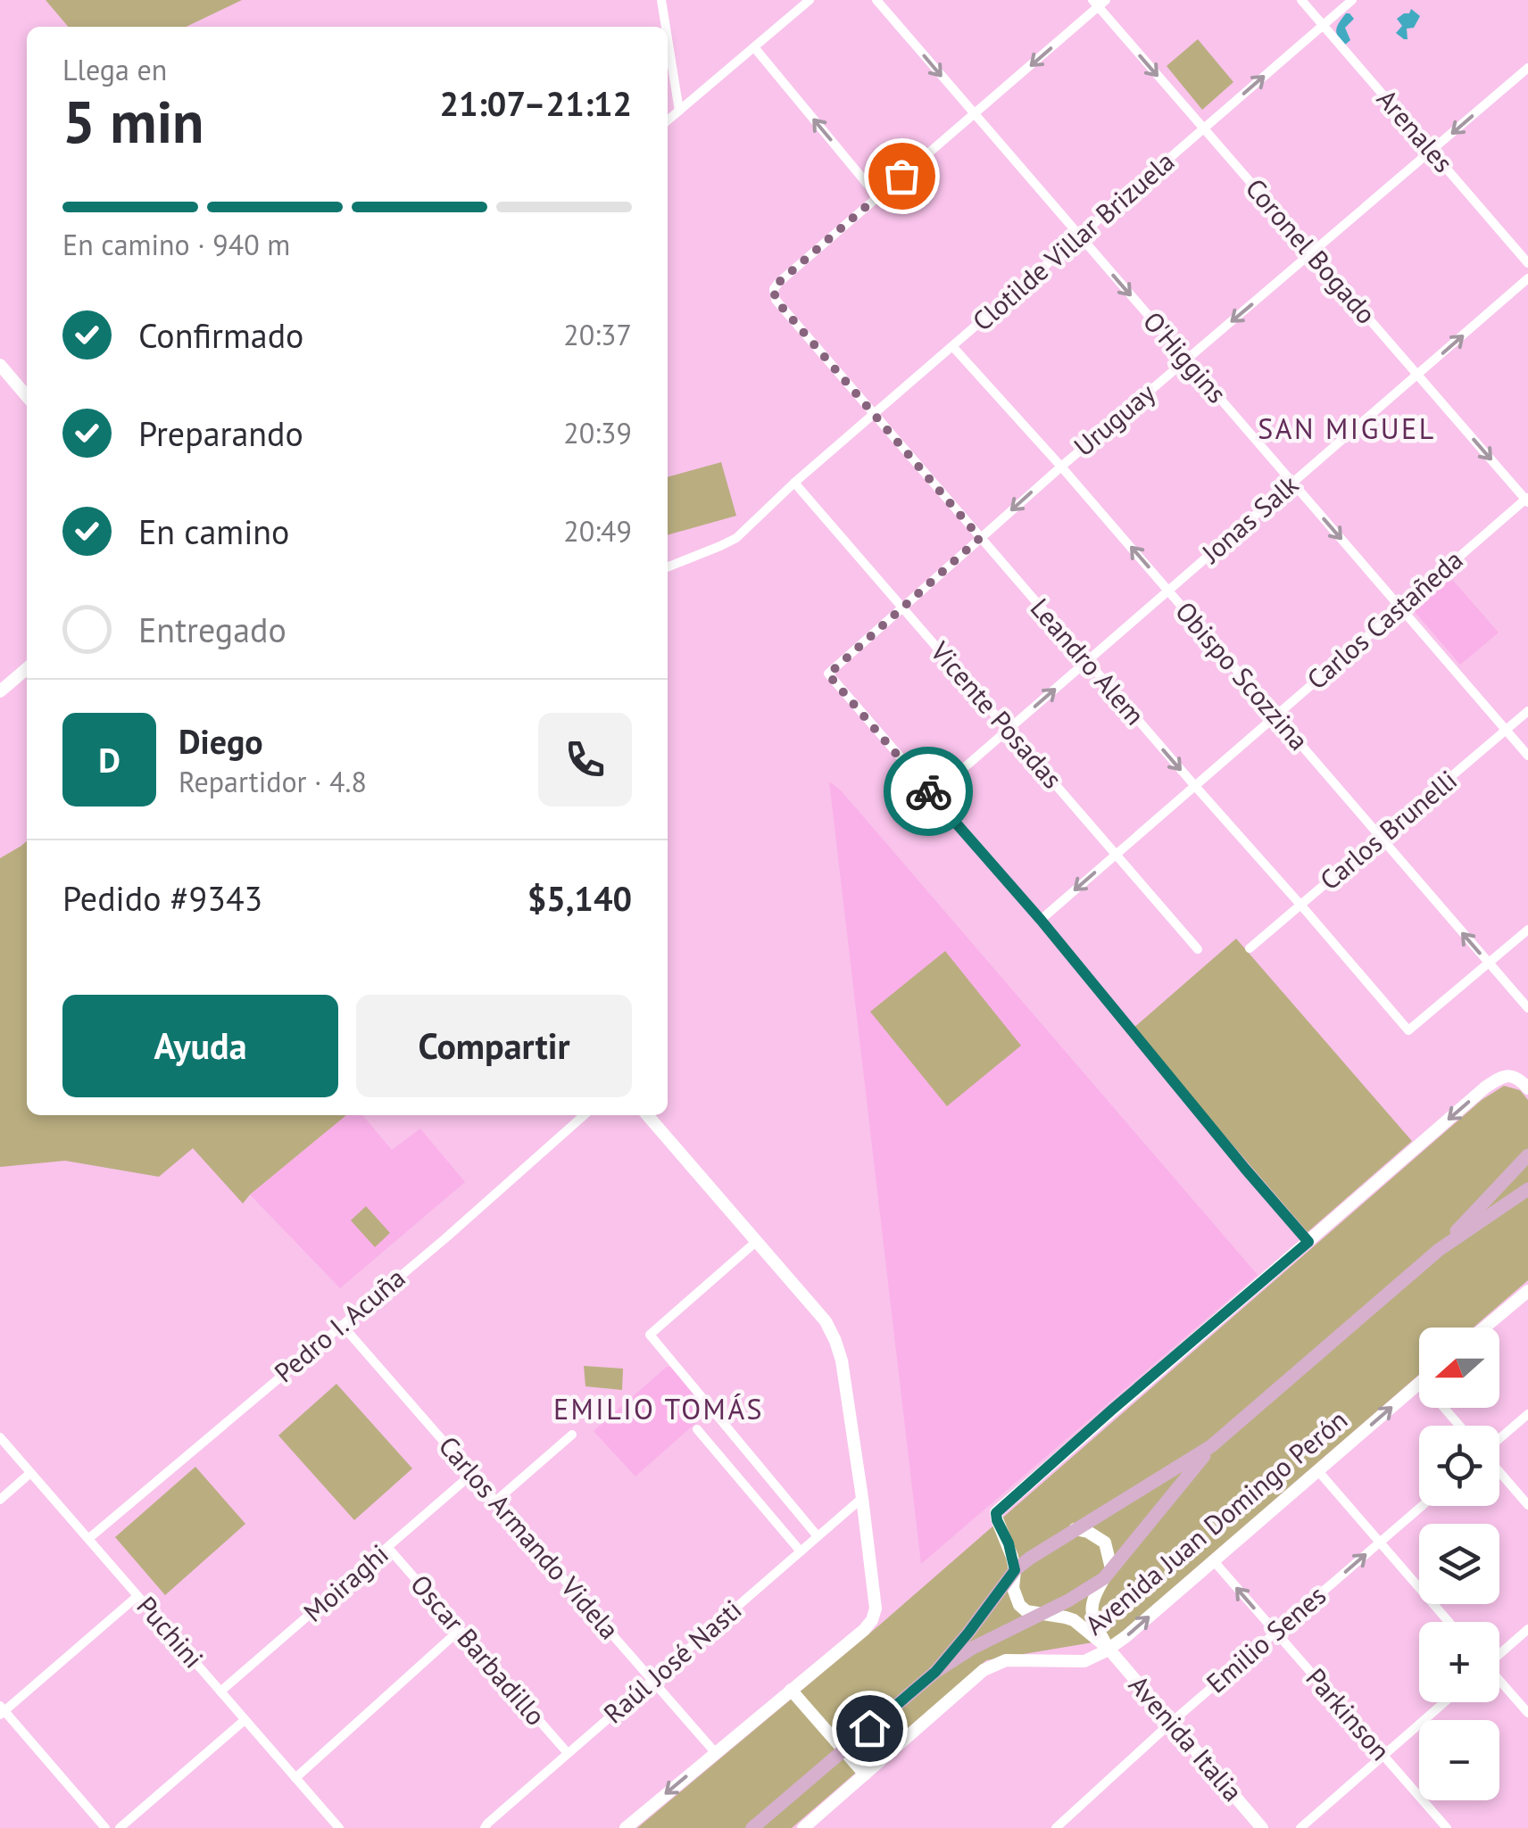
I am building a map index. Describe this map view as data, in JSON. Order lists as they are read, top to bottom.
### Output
{
  "streets": {
    "main road": ["Avenida Juan Domingo Perón", "Avenida Italia"],
    "street": [
      "Arenales",
      "Clotilde Villar Brizuela",
      "Coronel Bogado",
      "O'Higgins",
      "Uruguay",
      "Jonas Salk",
      "Carlos Castañeda",
      "Leandro Alem",
      "Obispo Scozzina",
      "Vicente Posadas",
      "Carlos Brunelli",
      "Pedro I. Acuña",
      "Carlos Armando Videla",
      "Moiraghi",
      "Puchini",
      "Emilio Senes",
      "Oscar Barbadillo",
      "Raúl José Nasti",
      "Parkinson"
    ]
  },
  "crossings": [
    ["Arenales", "Clotilde Villar Brizuela"],
    ["Arenales", "Uruguay"],
    ["Clotilde Villar Brizuela", "Coronel Bogado"],
    ["Clotilde Villar Brizuela", "O'Higgins"],
    ["Clotilde Villar Brizuela", "Leandro Alem"],
    ["Clotilde Villar Brizuela", "Obispo Scozzina"],
    ["Clotilde Villar Brizuela", "Vicente Posadas"],
    ["Coronel Bogado", "Uruguay"],
    ["Coronel Bogado", "Jonas Salk"],
    ["Coronel Bogado", "Carlos Castañeda"],
    ["O'Higgins", "Uruguay"],
    ["O'Higgins", "Jonas Salk"],
    ["O'Higgins", "Carlos Castañeda"],
    ["O'Higgins", "Carlos Brunelli"],
    ["Uruguay", "Jonas Salk"],
    ["Uruguay", "Leandro Alem"],
    ["Uruguay", "Obispo Scozzina"],
    ["Uruguay", "Vicente Posadas"],
    ["Jonas Salk", "Leandro Alem"],
    ["Jonas Salk", "Obispo Scozzina"],
    ["Jonas Salk", "Vicente Posadas"],
    ["Carlos Castañeda", "Leandro Alem"],
    ["Carlos Castañeda", "Obispo Scozzina"],
    ["Carlos Castañeda", "Vicente Posadas"],
    ["Leandro Alem", "Obispo Scozzina"],
    ["Leandro Alem", "Carlos Brunelli"],
    ["Obispo Scozzina", "Carlos Brunelli"],
    ["Pedro I. Acuña", "Carlos Armando Videla"],
    ["Pedro I. Acuña", "Puchini"],
    ["Avenida Juan Domingo Perón", "Parkinson"],
    ["Avenida Juan Domingo Perón", "Avenida Italia"],
    ["Carlos Armando Videla", "Moiraghi"],
    ["Carlos Armando Videla", "Raúl José Nasti"],
    ["Moiraghi", "Puchini"],
    ["Moiraghi", "Oscar Barbadillo"],
    ["Emilio Senes", "Parkinson"],
    ["Emilio Senes", "Avenida Italia"],
    ["Oscar Barbadillo", "Raúl José Nasti"]
  ],
  "one_way": [
    "Coronel Bogado",
    "O'Higgins",
    "Uruguay",
    "Obispo Scozzina"
  ],
  "districts": ["SAN MIGUEL", "EMILIO TOMÁS"],
  "north": "left",
  "page": {
    "heading": ["5 min", "Llega en", "21:07–21:12"],
    "panel": [
      "Diego",
      "Repartidor · 4.8",
      "Pedido #9343",
      "$5,140"
    ],
    "bar": "En camino · 940 m",
    "list": [
      ["Confirmado", "20:37"],
      ["Preparando", "20:39"],
      ["En camino", "20:49"],
      "Entregado"
    ],
    "round": "D",
    "buttons": ["Ayuda", "Compartir"],
    "map_buttons": ["+", "−"]
  }
}
